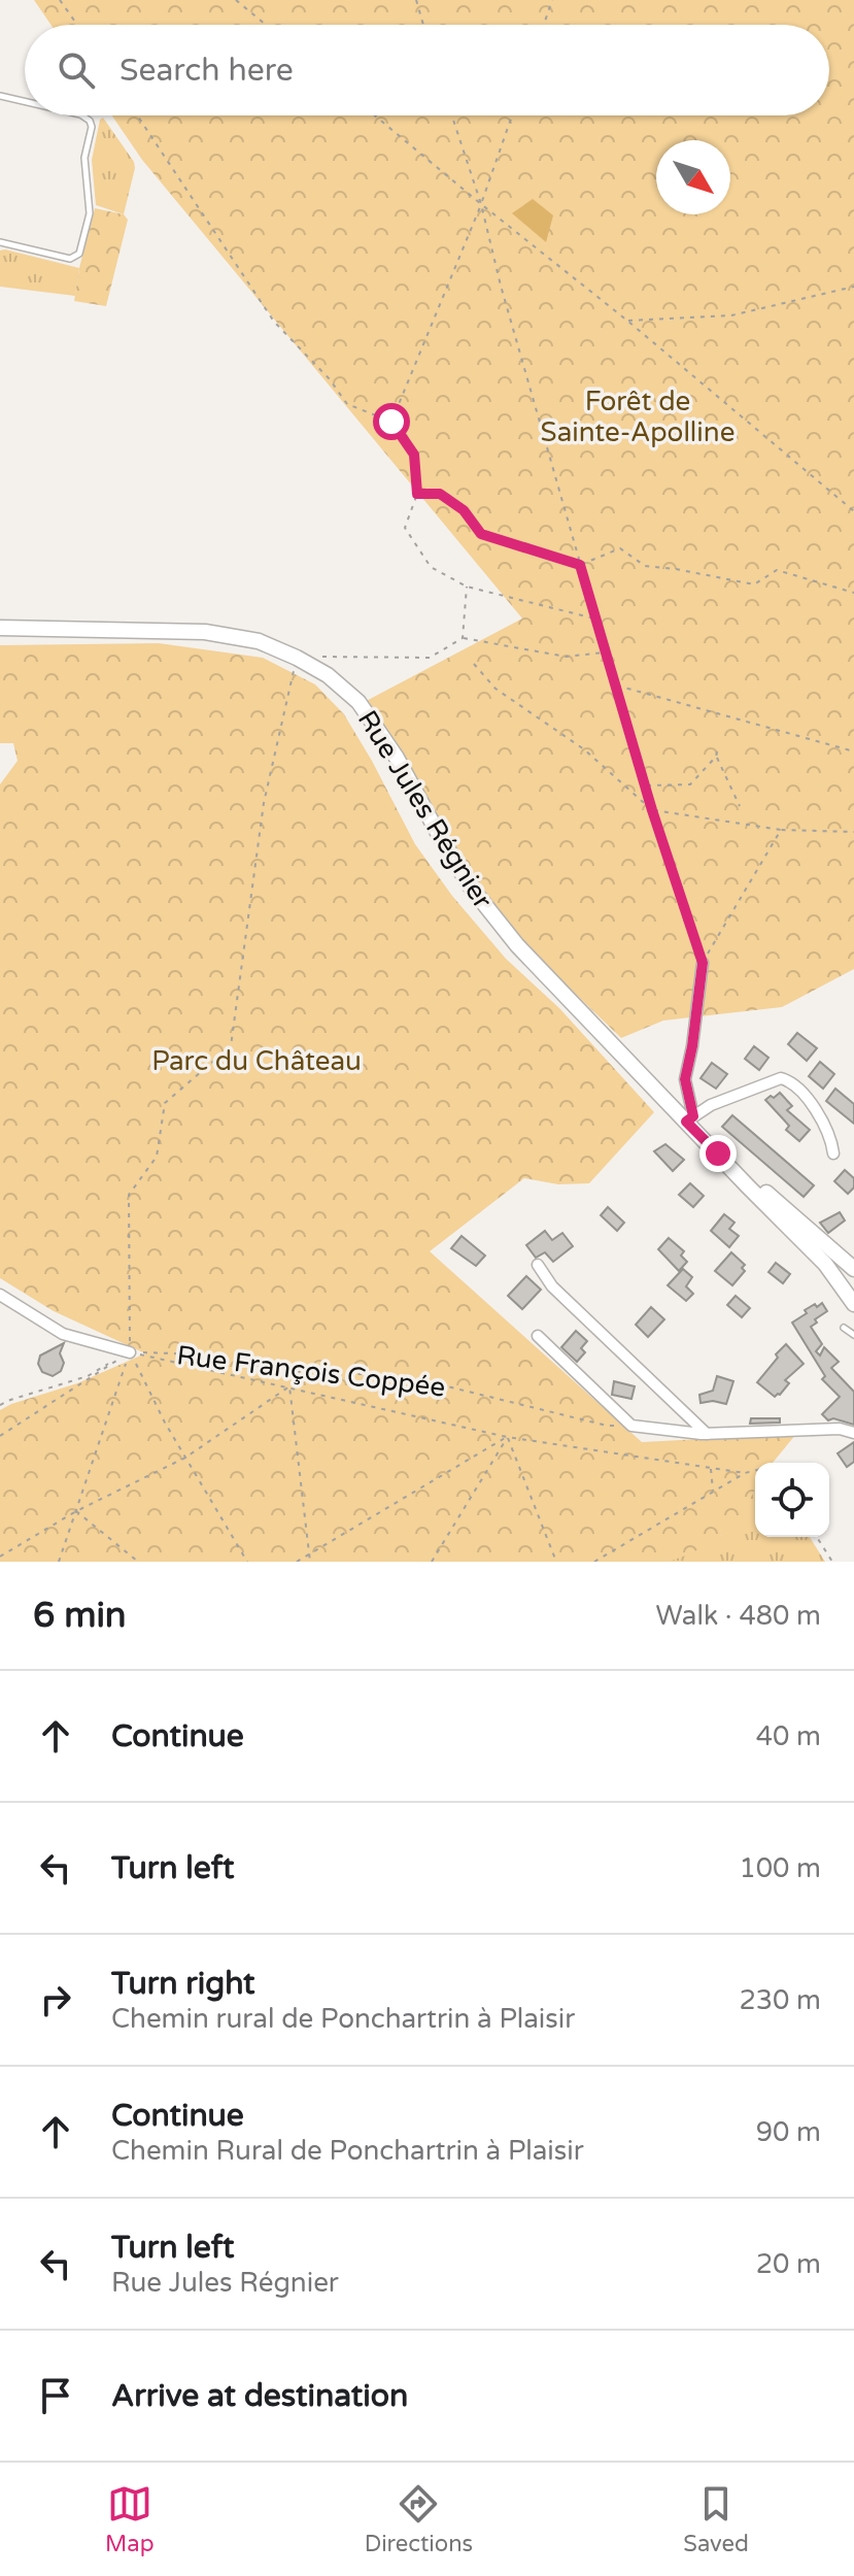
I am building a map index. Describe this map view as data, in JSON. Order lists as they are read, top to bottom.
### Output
{
  "streets": {
    "street": ["Rue Jules Régnier"],
    "path": ["Rue François Coppée"]
  },
  "parks": ["Forêt de Sainte-Apolline", "Parc du Château"],
  "north": "bottom right",
  "page": {
    "search": "Search here",
    "heading": ["6 min", "Walk · 480 m"],
    "list": [
      ["Continue", "40 m"],
      ["Turn left", "100 m"],
      ["Turn right", "Chemin rural de Ponchartrin à Plaisir", "230 m"],
      ["Continue", "Chemin Rural de Ponchartrin à Plaisir", "90 m"],
      ["Turn left", "Rue Jules Régnier", "20 m"],
      "Arrive at destination"
    ],
    "nav": ["Map", "Directions", "Saved"]
  }
}
